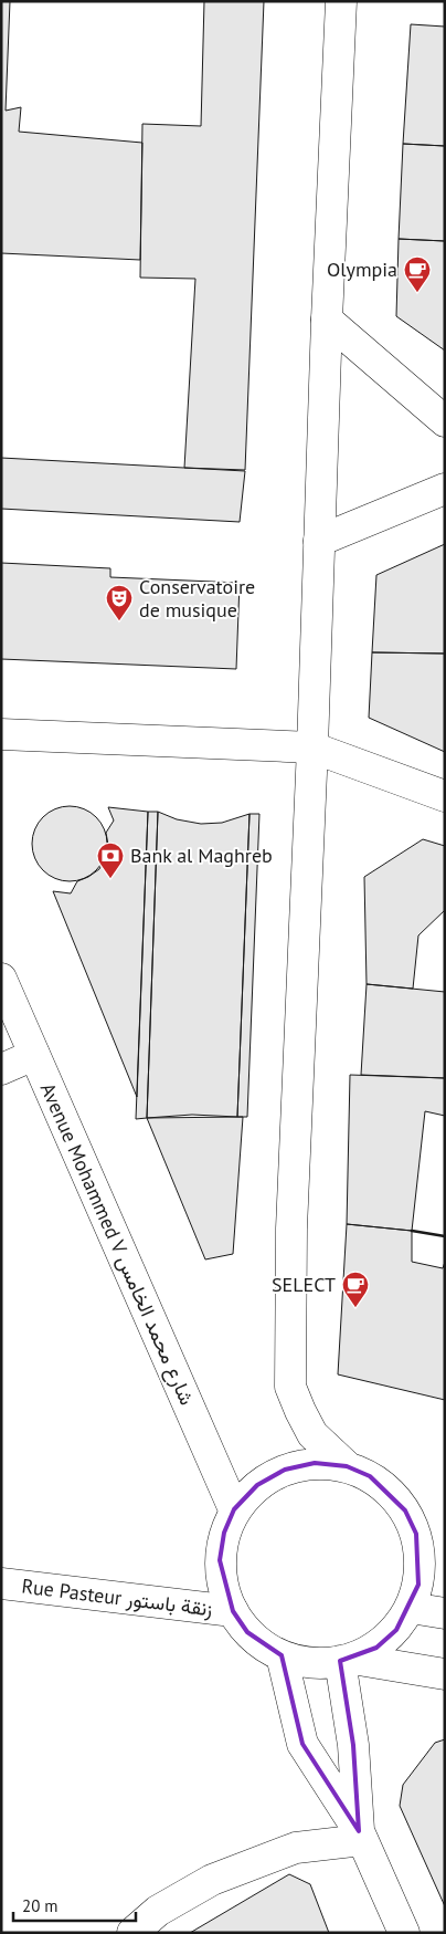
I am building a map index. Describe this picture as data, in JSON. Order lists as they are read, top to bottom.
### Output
{
  "streets": {
    "main road": ["Avenue Mohammed V شارع محمد الخامس", "Rue Pasteur زنقة باستور"]
  },
  "places": {
    "cafe": ["Olympia", "SELECT"],
    "theatre": ["Conservatoire de musique"],
    "bank": ["Bank al Maghreb"]
  },
  "scale_bar": "20 m"
}
